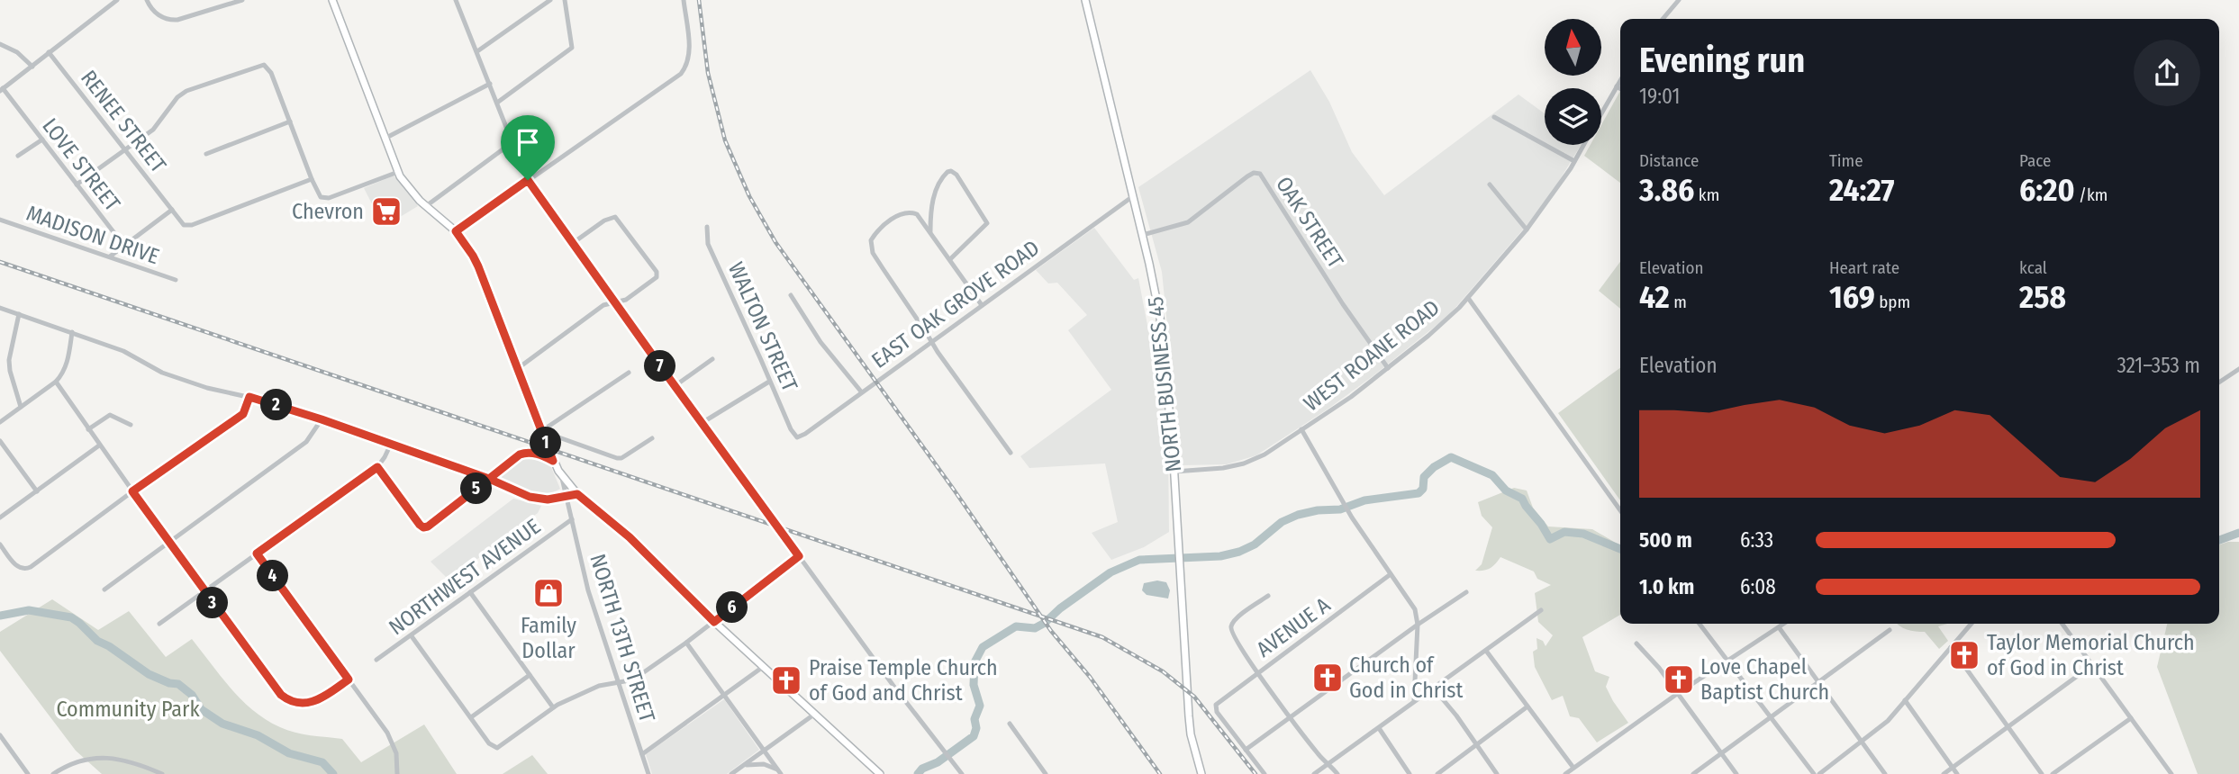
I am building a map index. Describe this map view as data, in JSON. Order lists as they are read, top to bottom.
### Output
{
  "streets": {
    "main road": ["NORTH BUSINESS 45"],
    "street": [
      "RENEE STREET",
      "LOVE STREET",
      "OAK STREET",
      "MADISON DRIVE",
      "EAST OAK GROVE ROAD",
      "WALTON STREET",
      "WEST ROANE ROAD",
      "NORTHWEST AVENUE",
      "AVENUE A",
      "NORTH 13TH STREET"
    ]
  },
  "crossings": [
    ["OAK STREET", "WEST ROANE ROAD"],
    ["OAK STREET", "NORTH BUSINESS 45"],
    ["EAST OAK GROVE ROAD", "WALTON STREET"],
    ["EAST OAK GROVE ROAD", "NORTH BUSINESS 45"],
    ["WEST ROANE ROAD", "AVENUE A"],
    ["NORTHWEST AVENUE", "NORTH 13TH STREET"]
  ],
  "parks": ["Community Park"],
  "places": {
    "supermarket": ["Chevron"],
    "shop": ["Family Dollar"],
    "church": [
      "Taylor Memorial Church of God in Christ",
      "Church of God in Christ",
      "Love Chapel Baptist Church",
      "Praise Temple Church of God and Christ"
    ]
  },
  "north": "top",
  "page": {
    "heading": ["Evening run", "19:01"],
    "stats": [
      ["Distance", "3.86 km"],
      ["Time", "24:27"],
      ["Pace", "6:20 /km"],
      ["Elevation", "42 m"],
      ["Heart rate", "169 bpm"],
      ["kcal", "258"]
    ],
    "chart": ["Elevation", "321–353 m"],
    "pins": [
      "7",
      "2",
      "1",
      "5",
      "4",
      "3",
      "6"
    ],
    "list": [
      {
        "name": "500 m",
        "note": "6:33"
      },
      {
        "name": "1.0 km",
        "note": "6:08"
      }
    ]
  }
}
